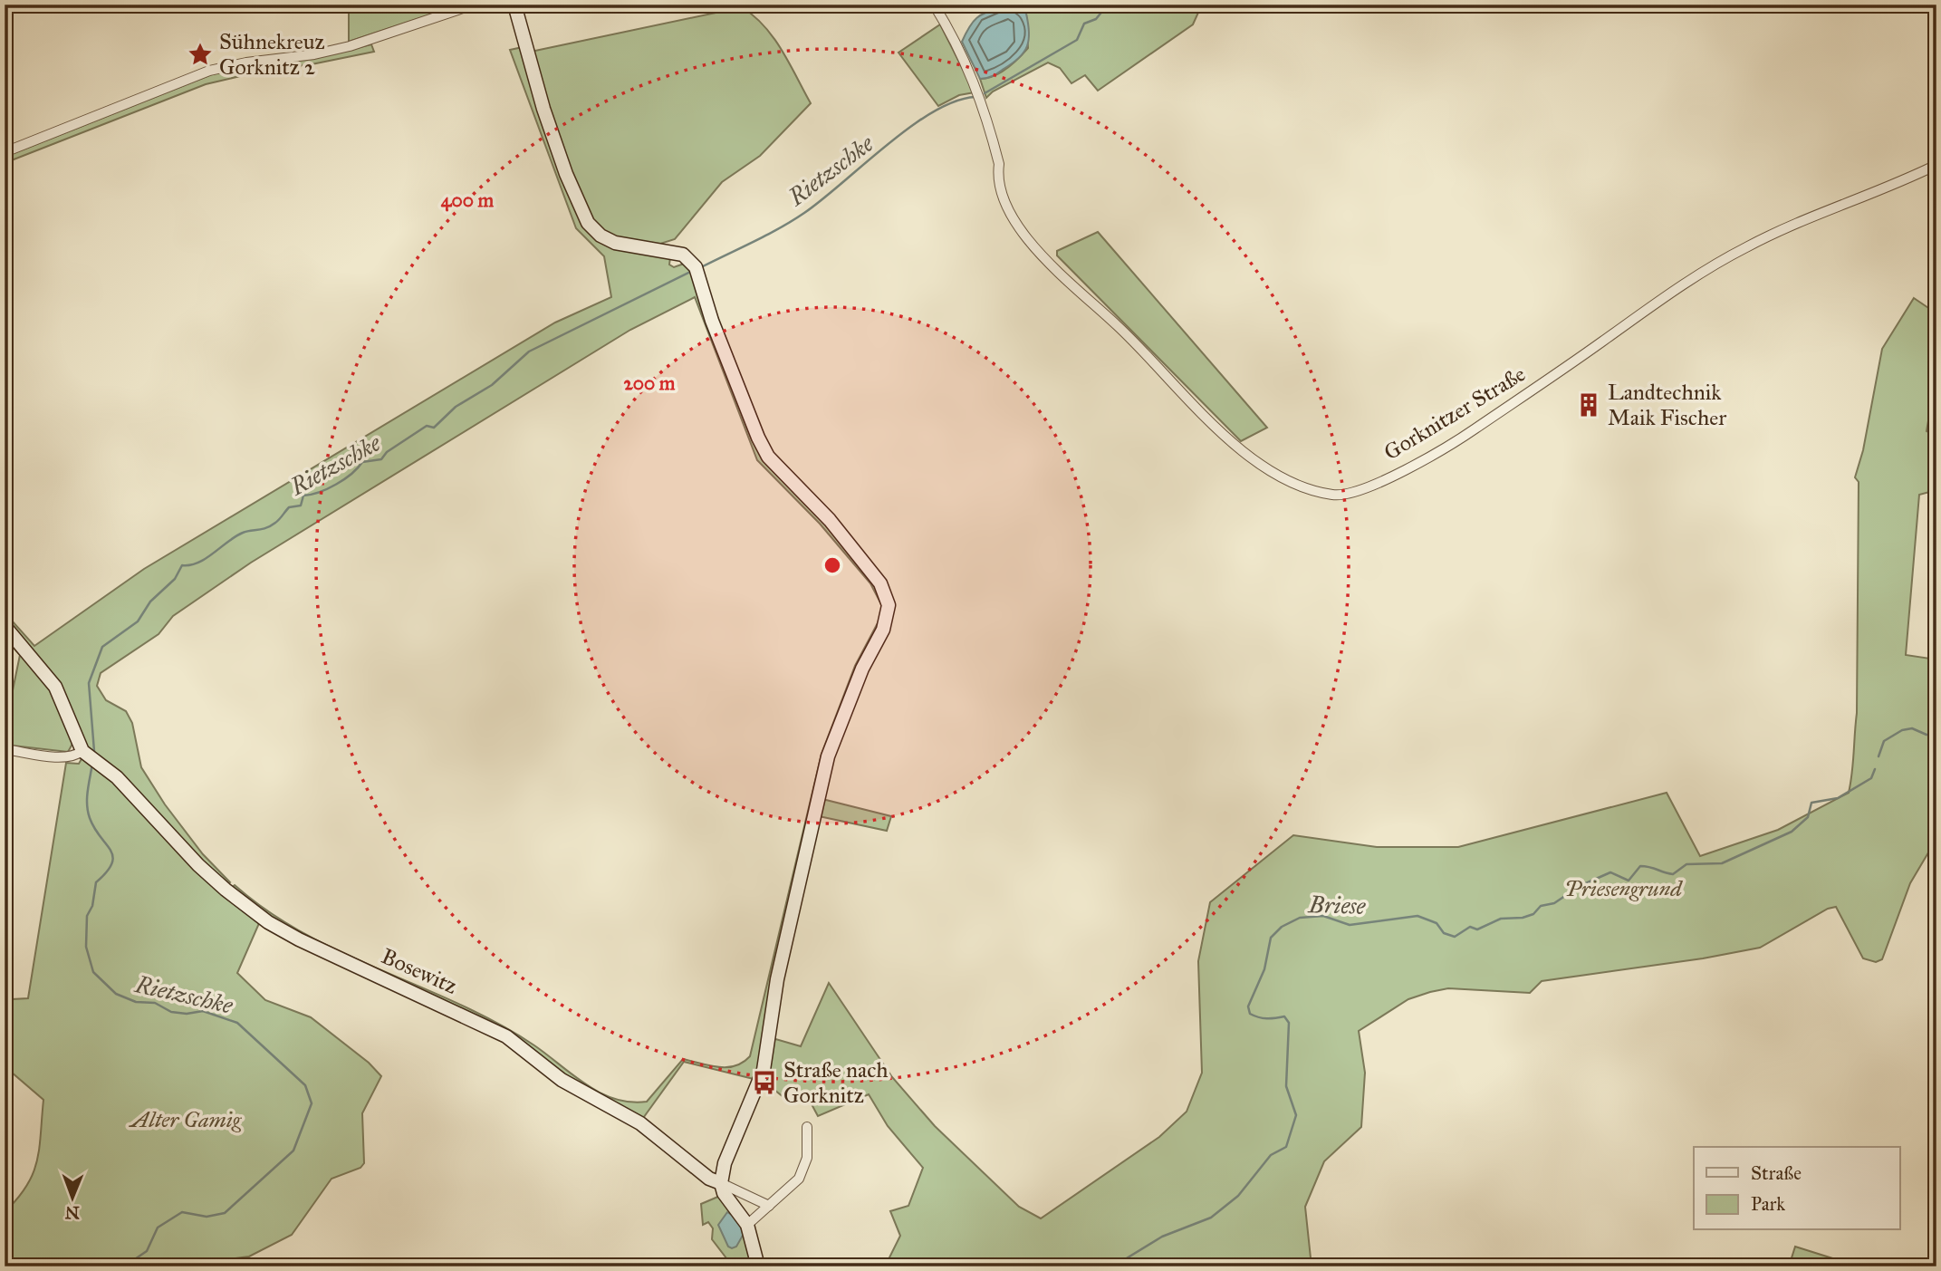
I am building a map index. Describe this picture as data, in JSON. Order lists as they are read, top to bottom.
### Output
{
  "streets": {
    "street": ["Gorknitzer Straße", "Bosewitz"]
  },
  "water": ["Rietzschke", "Briese"],
  "parks": ["Priesengrund", "Alter Gamig"],
  "places": {
    "place": ["Sühnekreuz Gorknitz 2"],
    "building": ["Landtechnik Maik Fischer"],
    "bus stop": ["Straße nach Gorknitz"]
  },
  "legend": ["Straße", "Park"],
  "north": "bottom",
  "rings": ["400 m", "200 m"]
}
